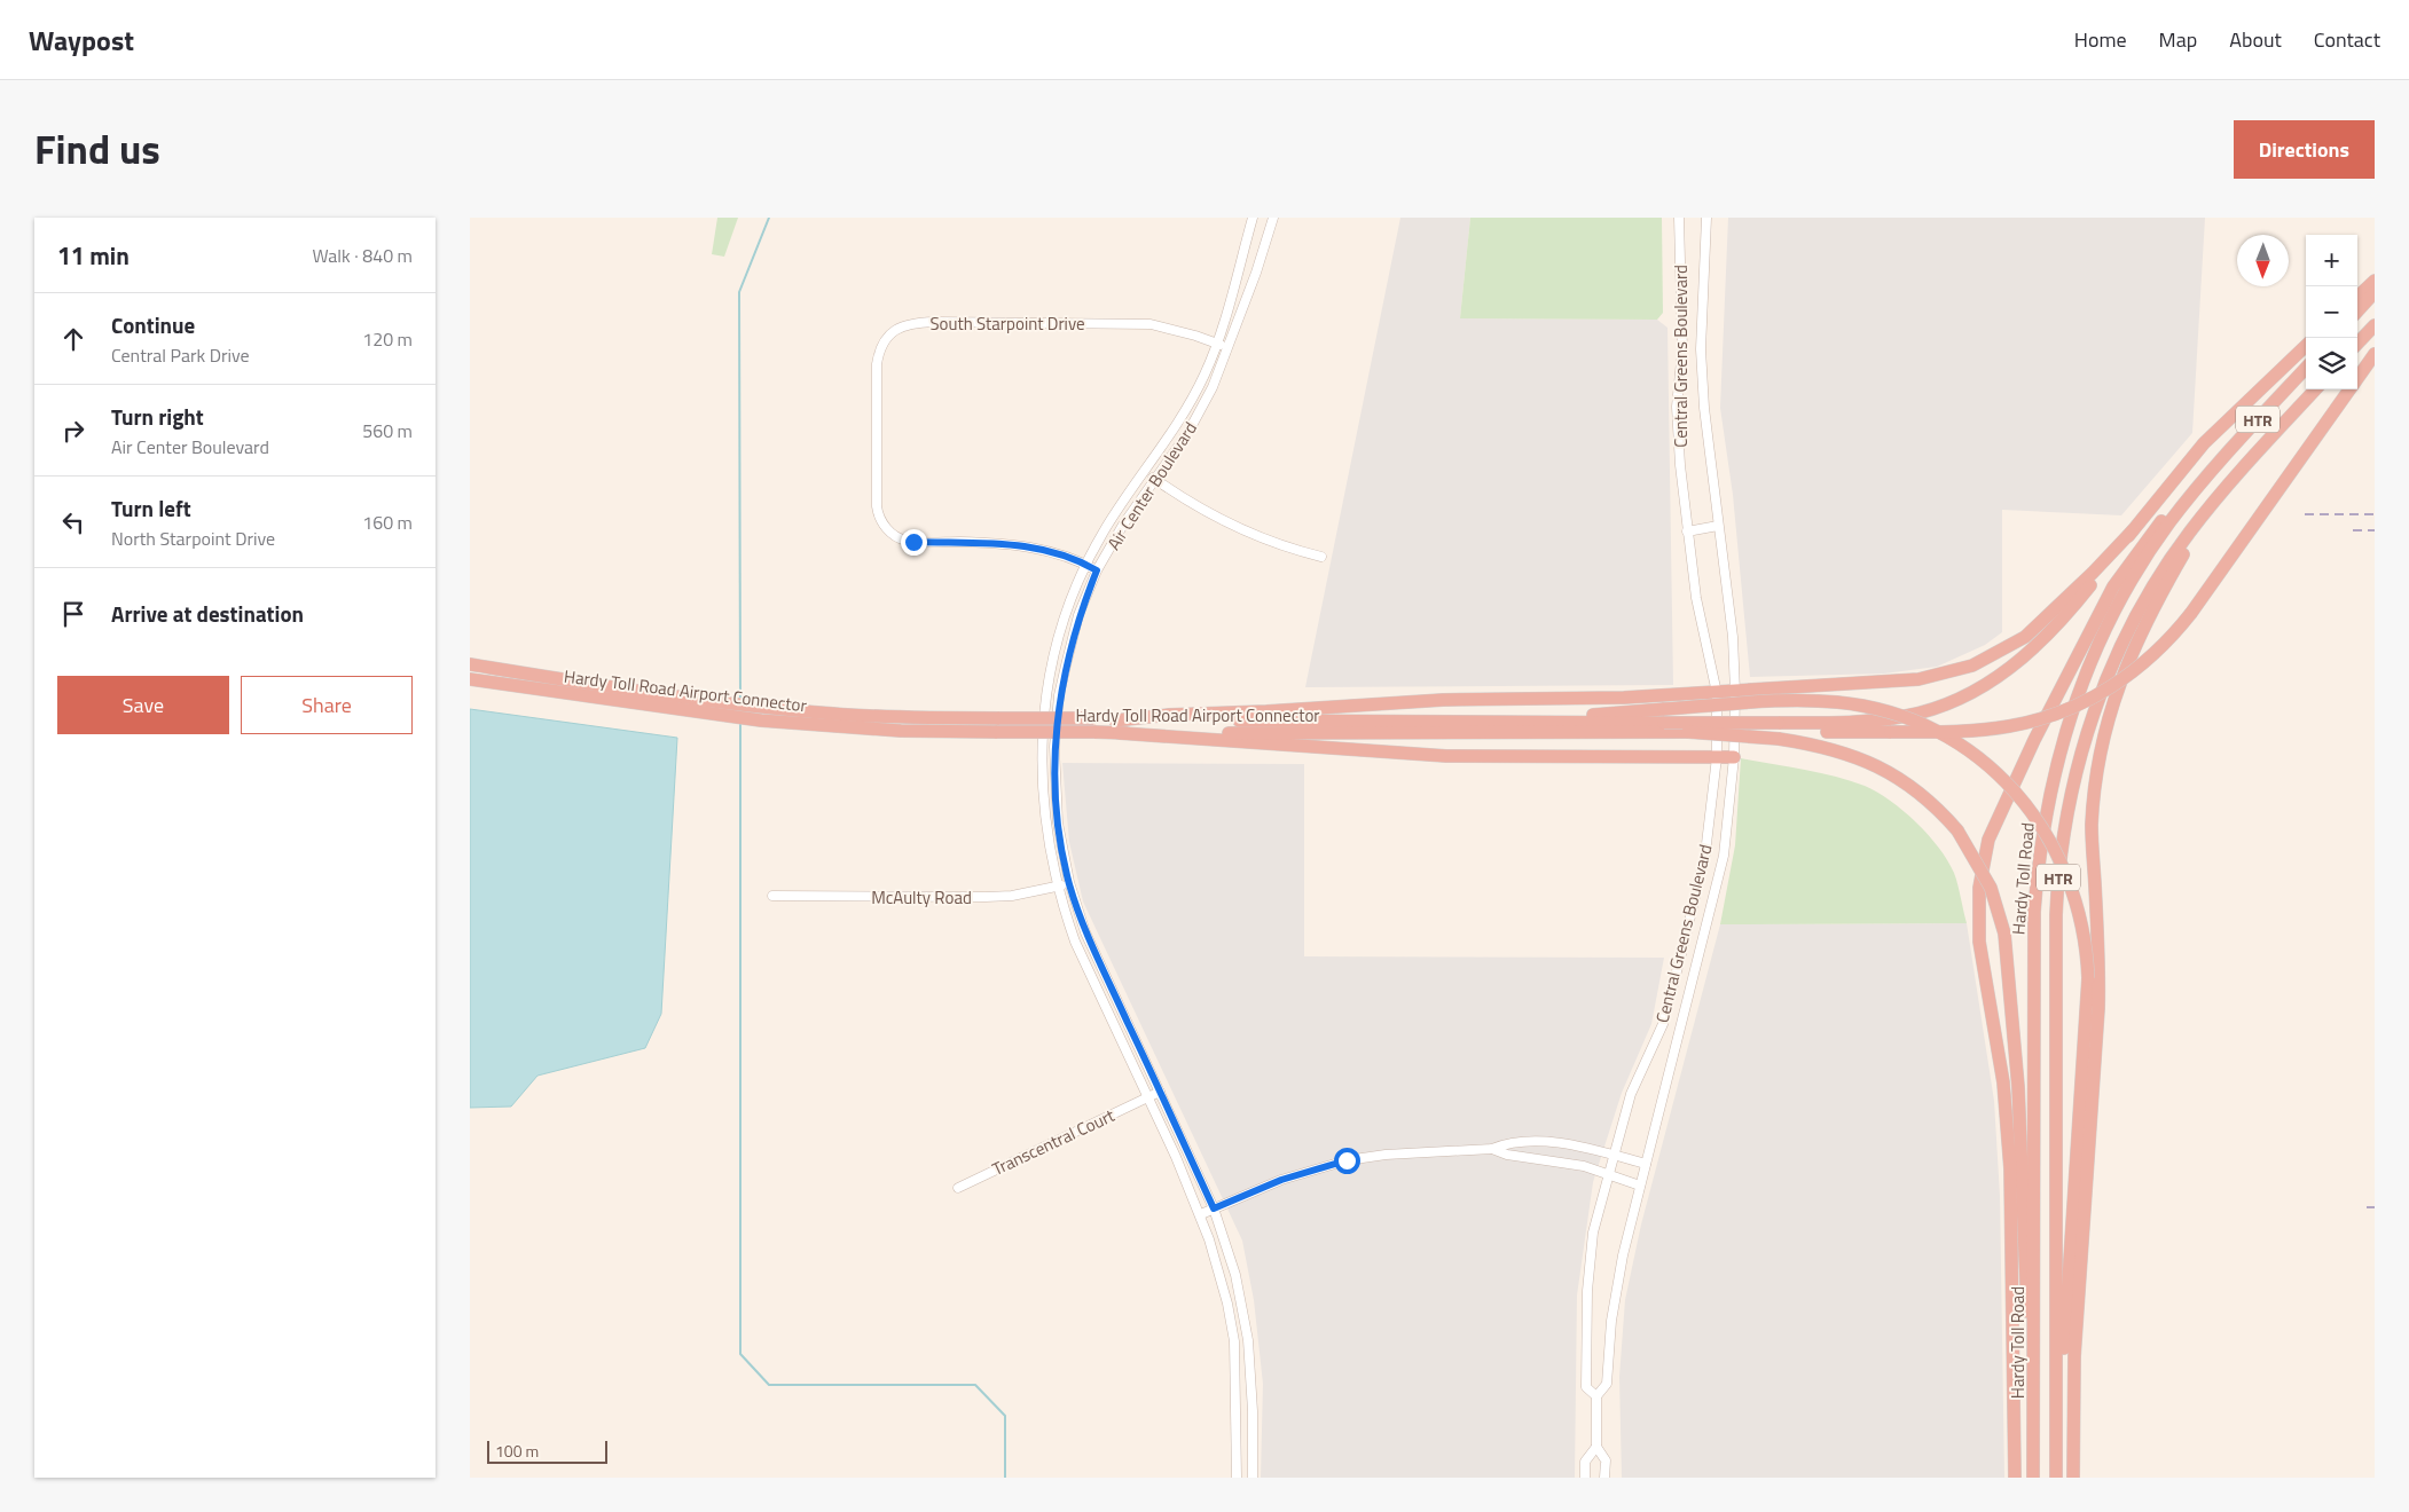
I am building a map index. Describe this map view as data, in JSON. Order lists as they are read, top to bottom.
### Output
{
  "streets": {
    "highway": ["HTR", "Hardy Toll Road Airport Connector", "Hardy Toll Road"],
    "street": [
      "South Starpoint Drive",
      "Central Greens Boulevard",
      "Air Center Boulevard",
      "McAulty Road",
      "Transcentral Court"
    ]
  },
  "crossings": [
    ["South Starpoint Drive", "Air Center Boulevard"],
    ["Air Center Boulevard", "McAulty Road"],
    ["Air Center Boulevard", "Transcentral Court"]
  ],
  "scale_bar": "100 m",
  "north": "bottom",
  "page": {
    "header": "Waypost",
    "nav": [
      "Home",
      "Map",
      "About",
      "Contact"
    ],
    "title": "Find us",
    "buttons": [
      "Directions",
      ["Save", "Share"]
    ],
    "heading": ["11 min", "Walk · 840 m"],
    "map_buttons": ["+", "−"],
    "list": [
      ["Continue", "Central Park Drive", "120 m"],
      ["Turn right", "Air Center Boulevard", "560 m"],
      ["Turn left", "North Starpoint Drive", "160 m"],
      "Arrive at destination"
    ],
    "scale": "100 m"
  }
}
